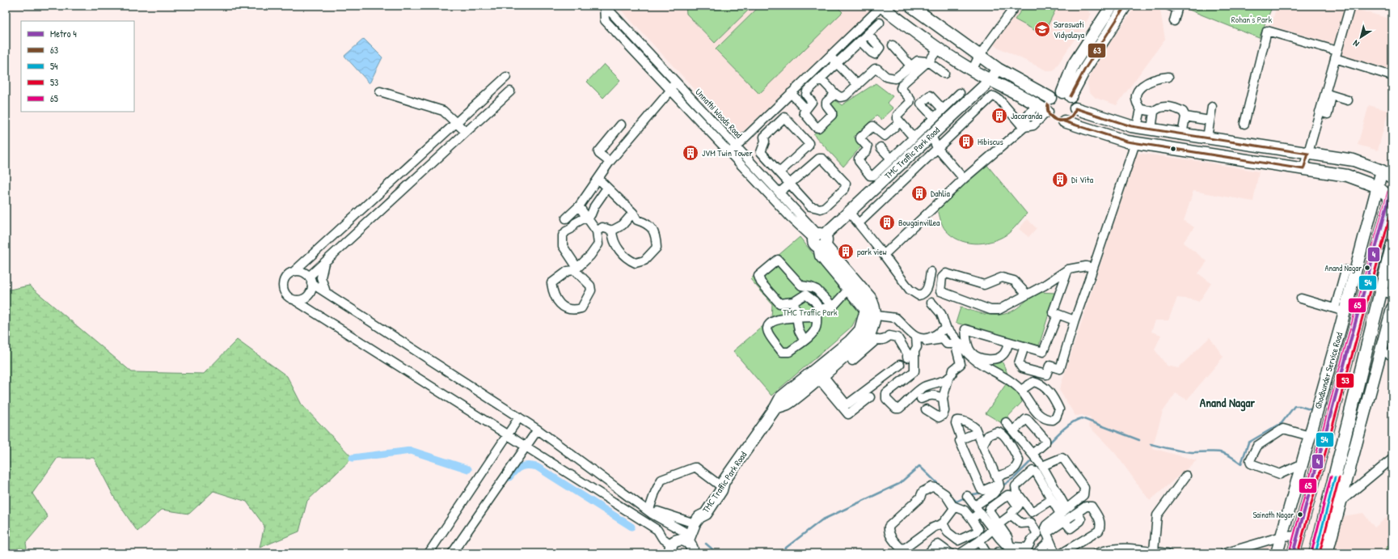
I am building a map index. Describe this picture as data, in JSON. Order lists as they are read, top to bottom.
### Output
{
  "streets": {
    "street": ["Unnathi Woods Road", "TMC Traffic Park Road", "Ghodbunder Service Road"]
  },
  "crossings": [
    ["Unnathi Woods Road", "TMC Traffic Park Road"]
  ],
  "districts": ["Anand Nagar"],
  "parks": ["Rohan's Park", "TMC Traffic Park"],
  "places": {
    "school or university": ["Saraswati Vidyalaya"],
    "building": [
      "Jacaranda",
      "Hibiscus",
      "JVM Twin Tower",
      "Di Vita",
      "Dahlia",
      "Bougainvillea",
      "park view"
    ],
    "other": ["Anand Nagar", "Sainath Nagar"]
  },
  "lines": [
    "transit line 63",
    "metro line 4",
    "transit line 65",
    "transit line 54",
    "transit line 53"
  ],
  "legend": [
    "Metro 4",
    "63",
    "54",
    "53",
    "65"
  ],
  "north": "bottom left"
}
